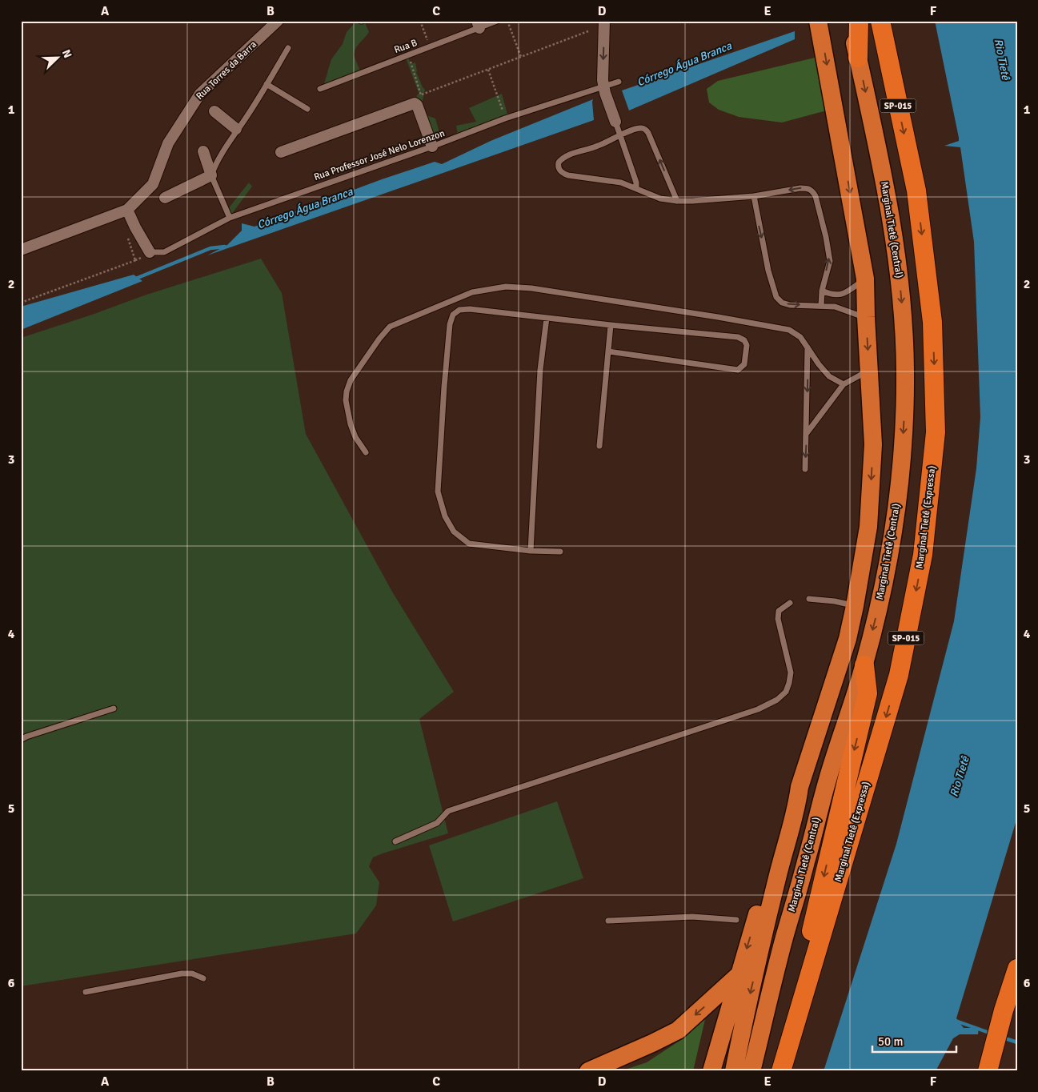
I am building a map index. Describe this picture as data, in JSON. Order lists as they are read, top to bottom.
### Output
{
  "streets": {
    "highway": ["SP-015", "Marginal Tietê (Central)", "Marginal Tietê (Expressa)"],
    "street": ["Rua Torres da Barra"],
    "lane": ["Rua B", "Rua Professor José Nelo Lorenzon"]
  },
  "water": ["Rio Tietê", "Córrego Água Branca"],
  "scale_bar": "50 m",
  "north": "top right",
  "grid": {
    "columns": [
      "A",
      "B",
      "C",
      "D",
      "E",
      "F"
    ],
    "rows": [
      "1",
      "2",
      "3",
      "4",
      "5",
      "6"
    ]
  }
}
